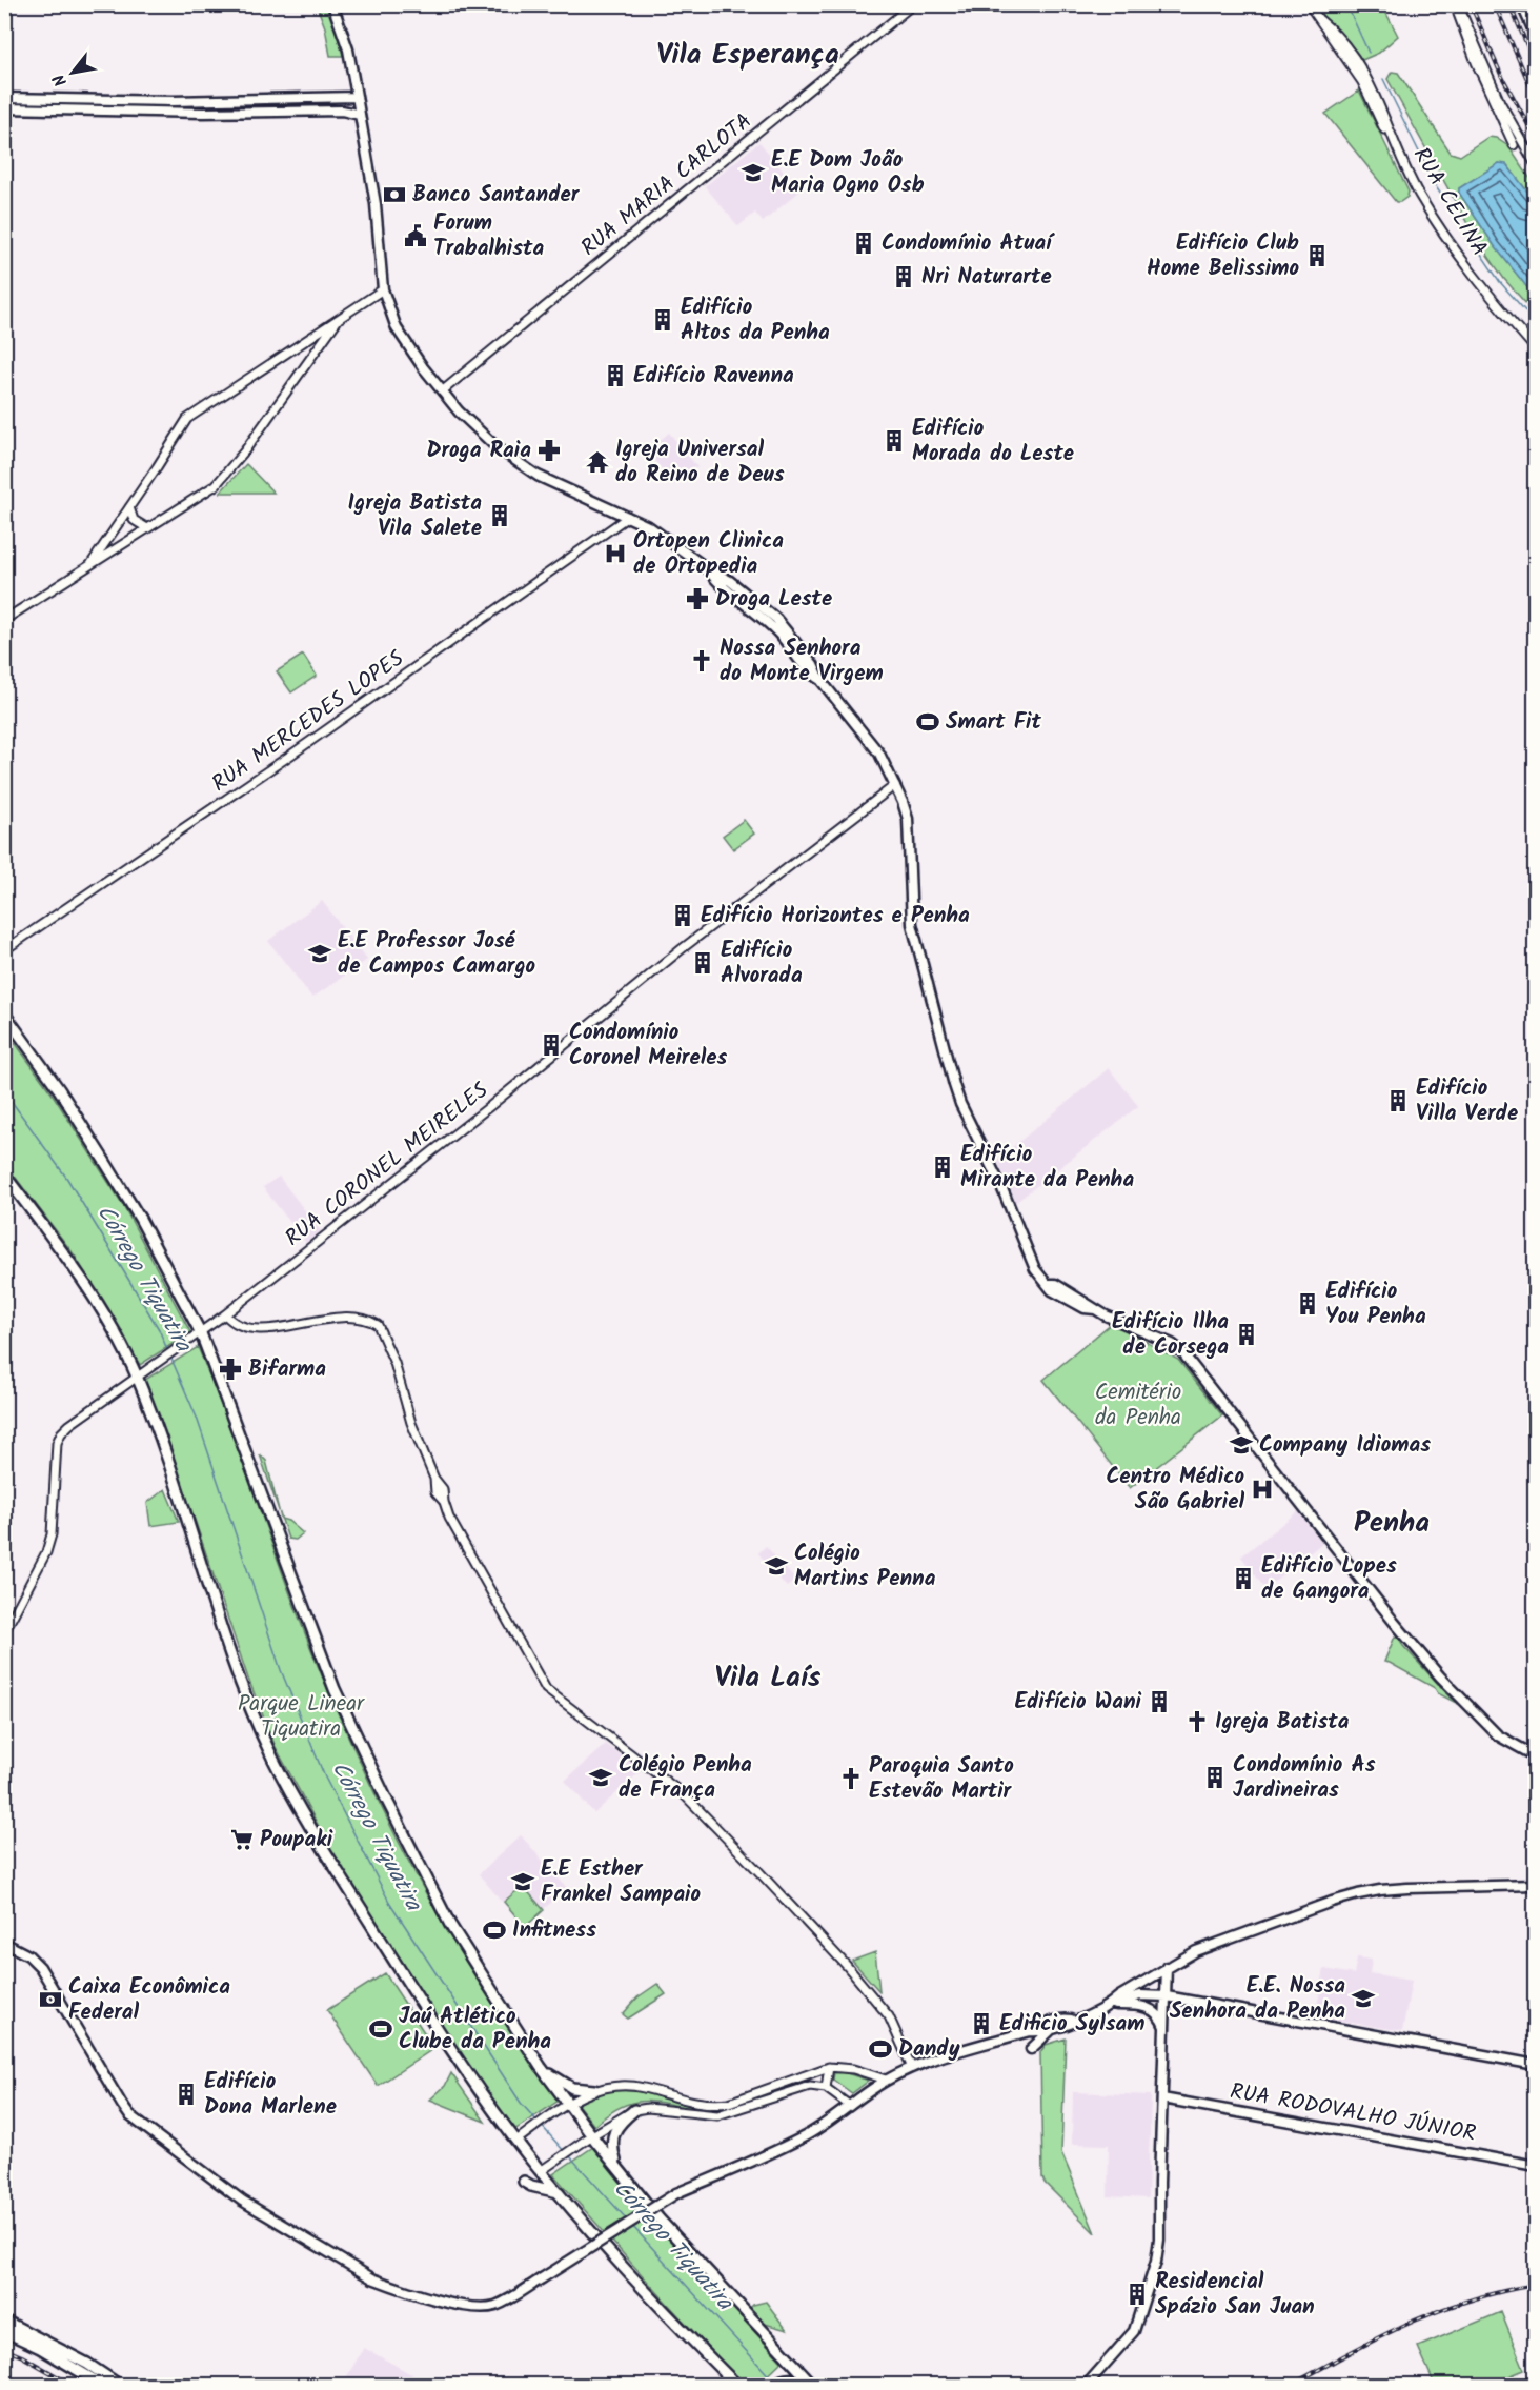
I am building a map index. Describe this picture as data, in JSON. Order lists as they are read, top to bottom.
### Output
{
  "streets": {
    "main road": ["RUA RODOVALHO JÚNIOR"],
    "street": [
      "RUA MARIA CARLOTA",
      "RUA CELINA",
      "RUA MERCEDES LOPES",
      "RUA CORONEL MEIRELES"
    ]
  },
  "districts": ["Vila Esperança", "Penha", "Vila Laís"],
  "water": ["Córrego Tiquatira"],
  "parks": ["Cemitério da Penha", "Parque Linear Tiquatira"],
  "places": {
    "school or university": [
      "E.E Dom João Maria Ogno Osb",
      "E.E Professor José de Campos Camargo",
      "Company Idiomas",
      "Colégio Martins Penna",
      "Colégio Penha de França",
      "E.E Esther Frankel Sampaio",
      "E.E. Nossa Senhora da Penha"
    ],
    "bank": ["Banco Santander", "Caixa Econômica Federal"],
    "public building": ["Forum Trabalhista"],
    "building": [
      "Condomínio Atuaí",
      "Edifício Club Home Belissimo",
      "Nri Naturarte",
      "Edifício Altos da Penha",
      "Edifício Ravenna",
      "Edifício Morada do Leste",
      "Igreja Batista Vila Salete",
      "Edifício Horizontes e Penha",
      "Edifício Alvorada",
      "Condomínio Coronel Meireles",
      "Edifício Villa Verde",
      "Edifício Mirante da Penha",
      "Edifício You Penha",
      "Edifício Ilha de Corsega",
      "Edifício Lopes de Gangora",
      "Edifício Wani",
      "Condomínio As Jardineiras",
      "Edificio Sylsam",
      "Edifício Dona Marlene",
      "Residencial Spázio San Juan"
    ],
    "pharmacy": ["Droga Raia", "Droga Leste", "Bifarma"],
    "temple": ["Igreja Universal do Reino de Deus"],
    "hospital": ["Ortopen Clinica de Ortopedia", "Centro Médico São Gabriel"],
    "church": ["Nossa Senhora do Monte Virgem", "Igreja Batista", "Paroquia Santo Estevão Martir"],
    "sports": [
      "Smart Fit",
      "Infitness",
      "Jaú Atlético Clube da Penha",
      "Dandy"
    ],
    "supermarket": ["Poupaki"]
  },
  "north": "bottom left"
}
